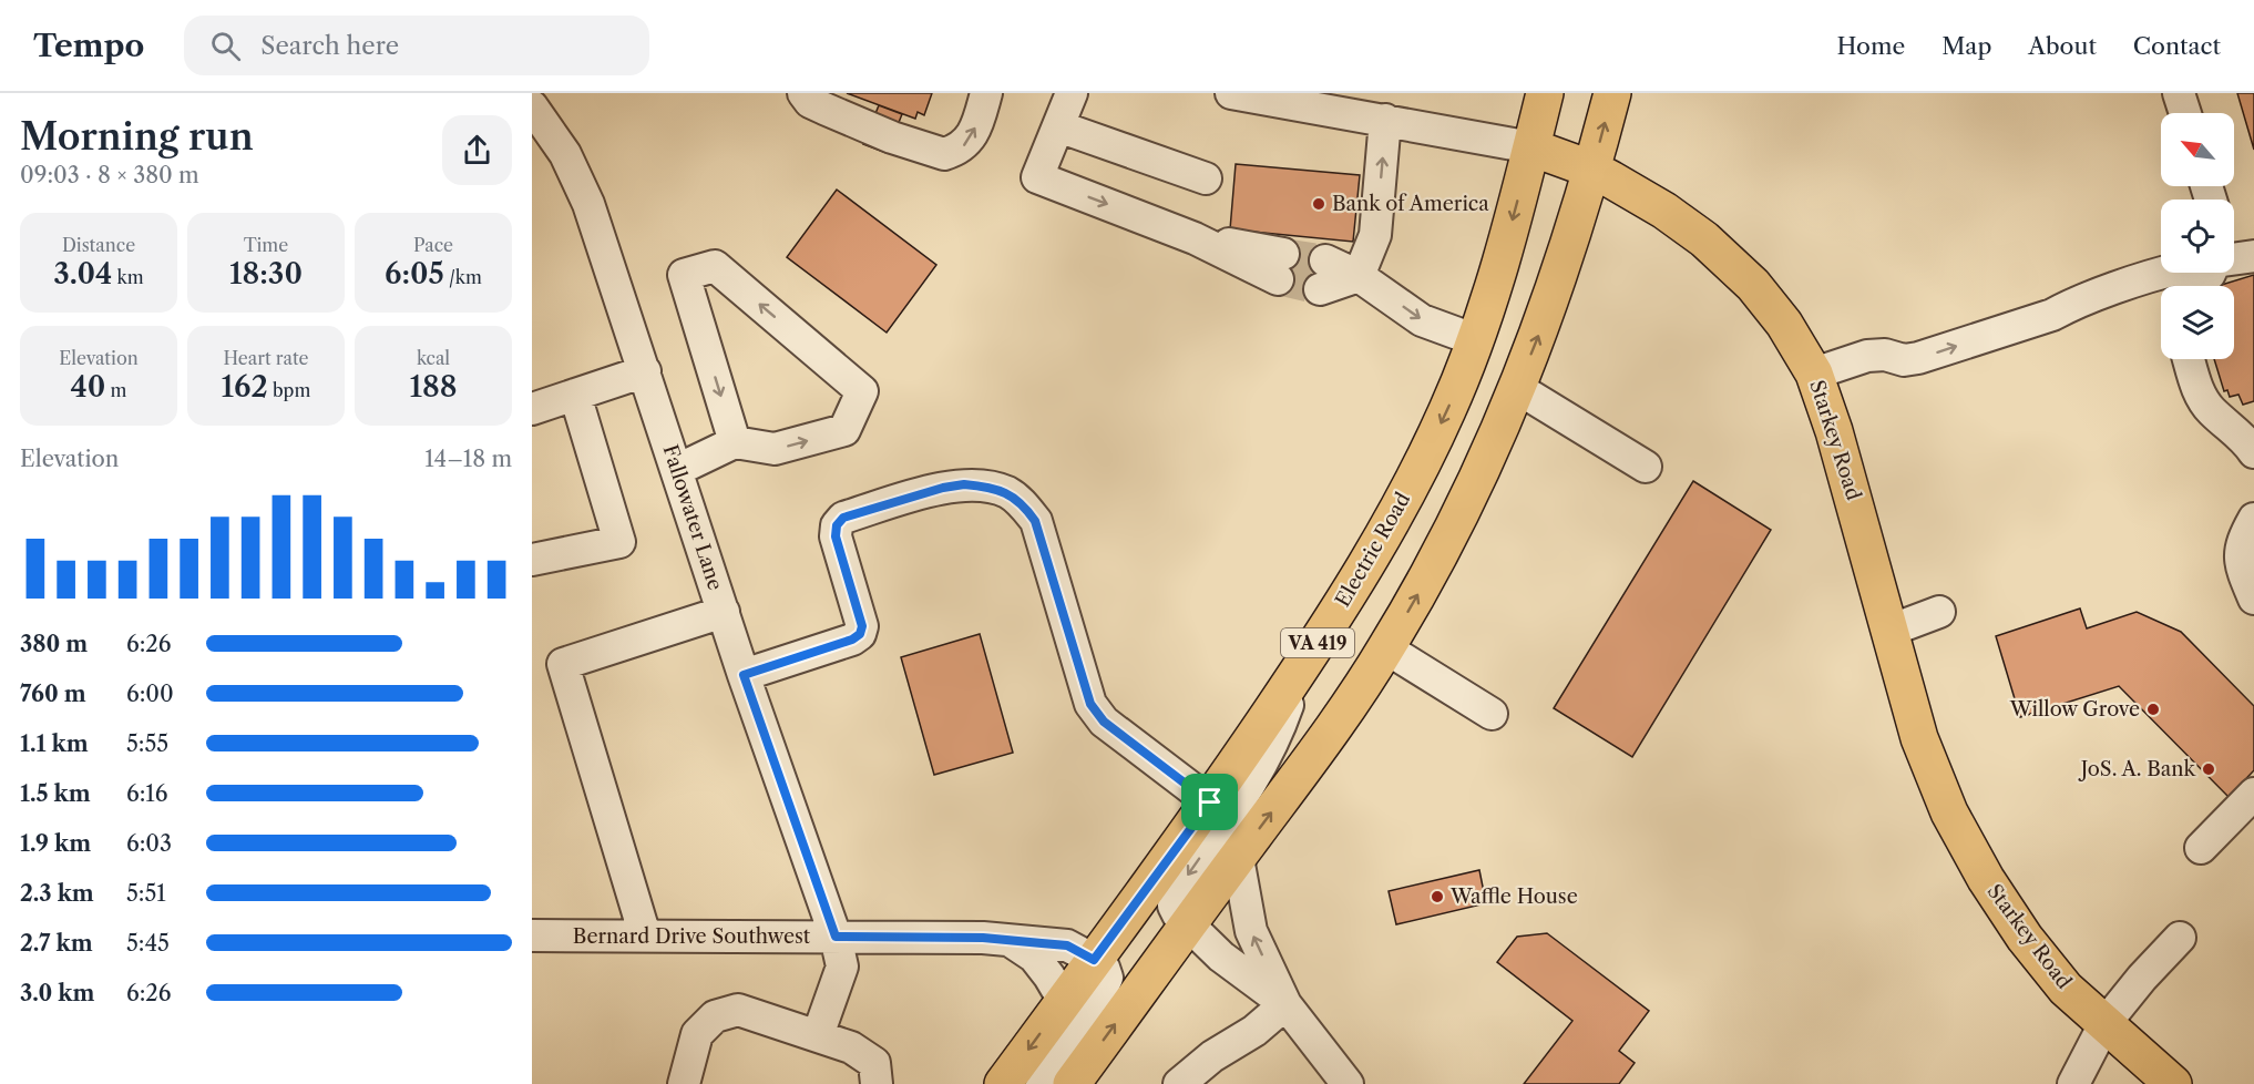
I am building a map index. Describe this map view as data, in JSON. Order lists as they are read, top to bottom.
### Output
{
  "streets": {
    "main road": ["Starkey Road", "Electric Road", "VA 419"],
    "street": ["Fallowater Lane", "Bernard Drive Southwest"]
  },
  "crossings": [
    ["Starkey Road", "Electric Road"],
    ["Starkey Road", "VA 419"],
    ["Fallowater Lane", "Bernard Drive Southwest"],
    ["Electric Road", "Bernard Drive Southwest"]
  ],
  "places": [
    "Bank of America",
    "Willow Grove",
    "JoS. A. Bank",
    "Waffle House"
  ],
  "north": "top left",
  "page": {
    "header": "Tempo",
    "search": "Search here",
    "nav": [
      "Home",
      "Map",
      "About",
      "Contact"
    ],
    "heading": ["Morning run", "09:03 · 8 × 380 m"],
    "stats": [
      ["Distance", "3.04 km"],
      ["Time", "18:30"],
      ["Pace", "6:05 /km"],
      ["Elevation", "40 m"],
      ["Heart rate", "162 bpm"],
      ["kcal", "188"]
    ],
    "chart": ["Elevation", "14–18 m"],
    "list": [
      {
        "name": "380 m",
        "note": "6:26"
      },
      {
        "name": "760 m",
        "note": "6:00"
      },
      {
        "name": "1.1 km",
        "note": "5:55"
      },
      {
        "name": "1.5 km",
        "note": "6:16"
      },
      {
        "name": "1.9 km",
        "note": "6:03"
      },
      {
        "name": "2.3 km",
        "note": "5:51"
      },
      {
        "name": "2.7 km",
        "note": "5:45"
      },
      {
        "name": "3.0 km",
        "note": "6:26"
      }
    ]
  }
}
